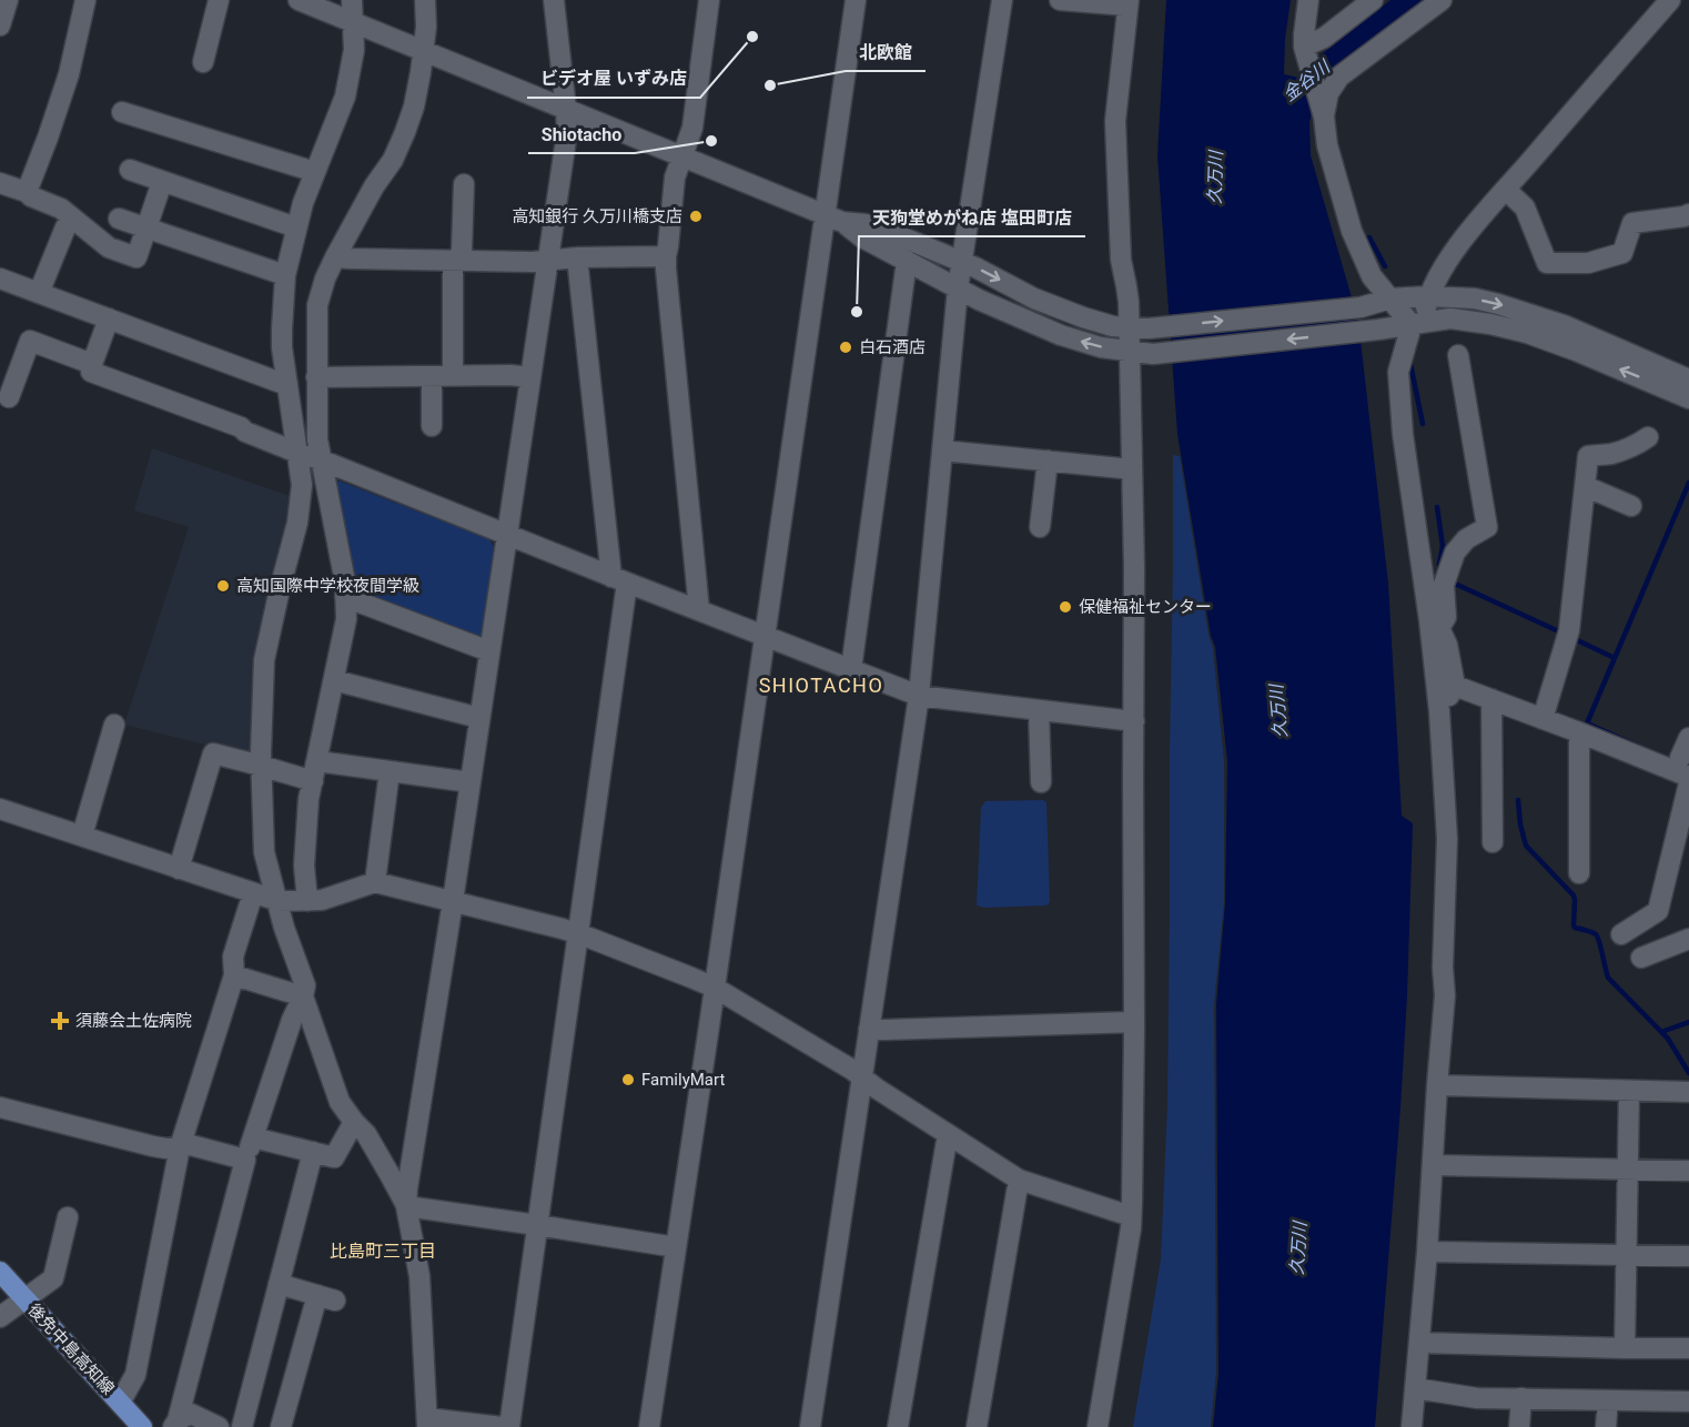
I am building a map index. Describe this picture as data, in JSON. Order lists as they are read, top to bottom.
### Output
{
  "streets": {
    "main road": ["後免中島高知線"]
  },
  "districts": ["SHIOTACHO", "比島町三丁目"],
  "water": ["金谷川", "久万川"],
  "places": {
    "other": [
      "ビデオ屋 いずみ店",
      "北欧館",
      "Shiotacho",
      "高知銀行 久万川橋支店",
      "天狗堂めがね店 塩田町店",
      "白石酒店",
      "高知国際中学校夜間学級",
      "保健福祉センター",
      "FamilyMart"
    ],
    "health": ["須藤会土佐病院"]
  }
}
